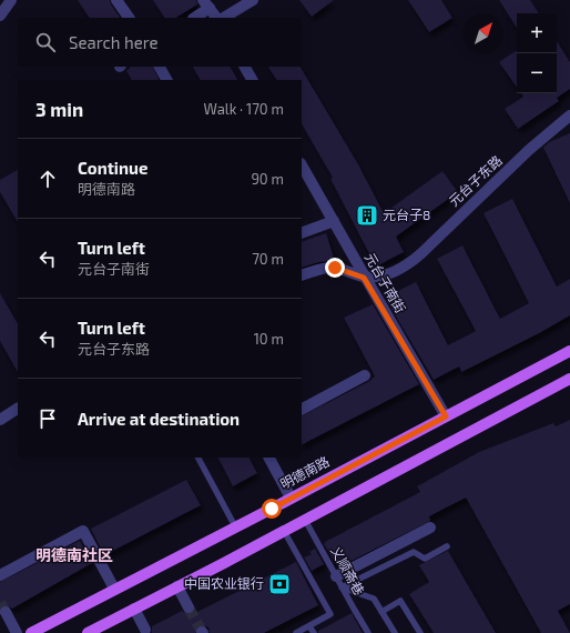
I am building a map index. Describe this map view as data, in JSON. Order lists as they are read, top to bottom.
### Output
{
  "streets": {
    "main road": ["明德南路"],
    "street": ["元台子东路", "元台子南街"],
    "lane": ["义顺斋巷"]
  },
  "crossings": [
    ["元台子东路", "元台子南街"],
    ["元台子南街", "明德南路"]
  ],
  "districts": ["明德南社区"],
  "places": {
    "building": ["元台子8"],
    "bank": ["中国农业银行"]
  },
  "north": "top right",
  "page": {
    "map_buttons": ["+", "−"],
    "search": "Search here",
    "heading": ["3 min", "Walk · 170 m"],
    "list": [
      ["Continue", "明德南路", "90 m"],
      ["Turn left", "元台子南街", "70 m"],
      ["Turn left", "元台子东路", "10 m"],
      "Arrive at destination"
    ]
  }
}
